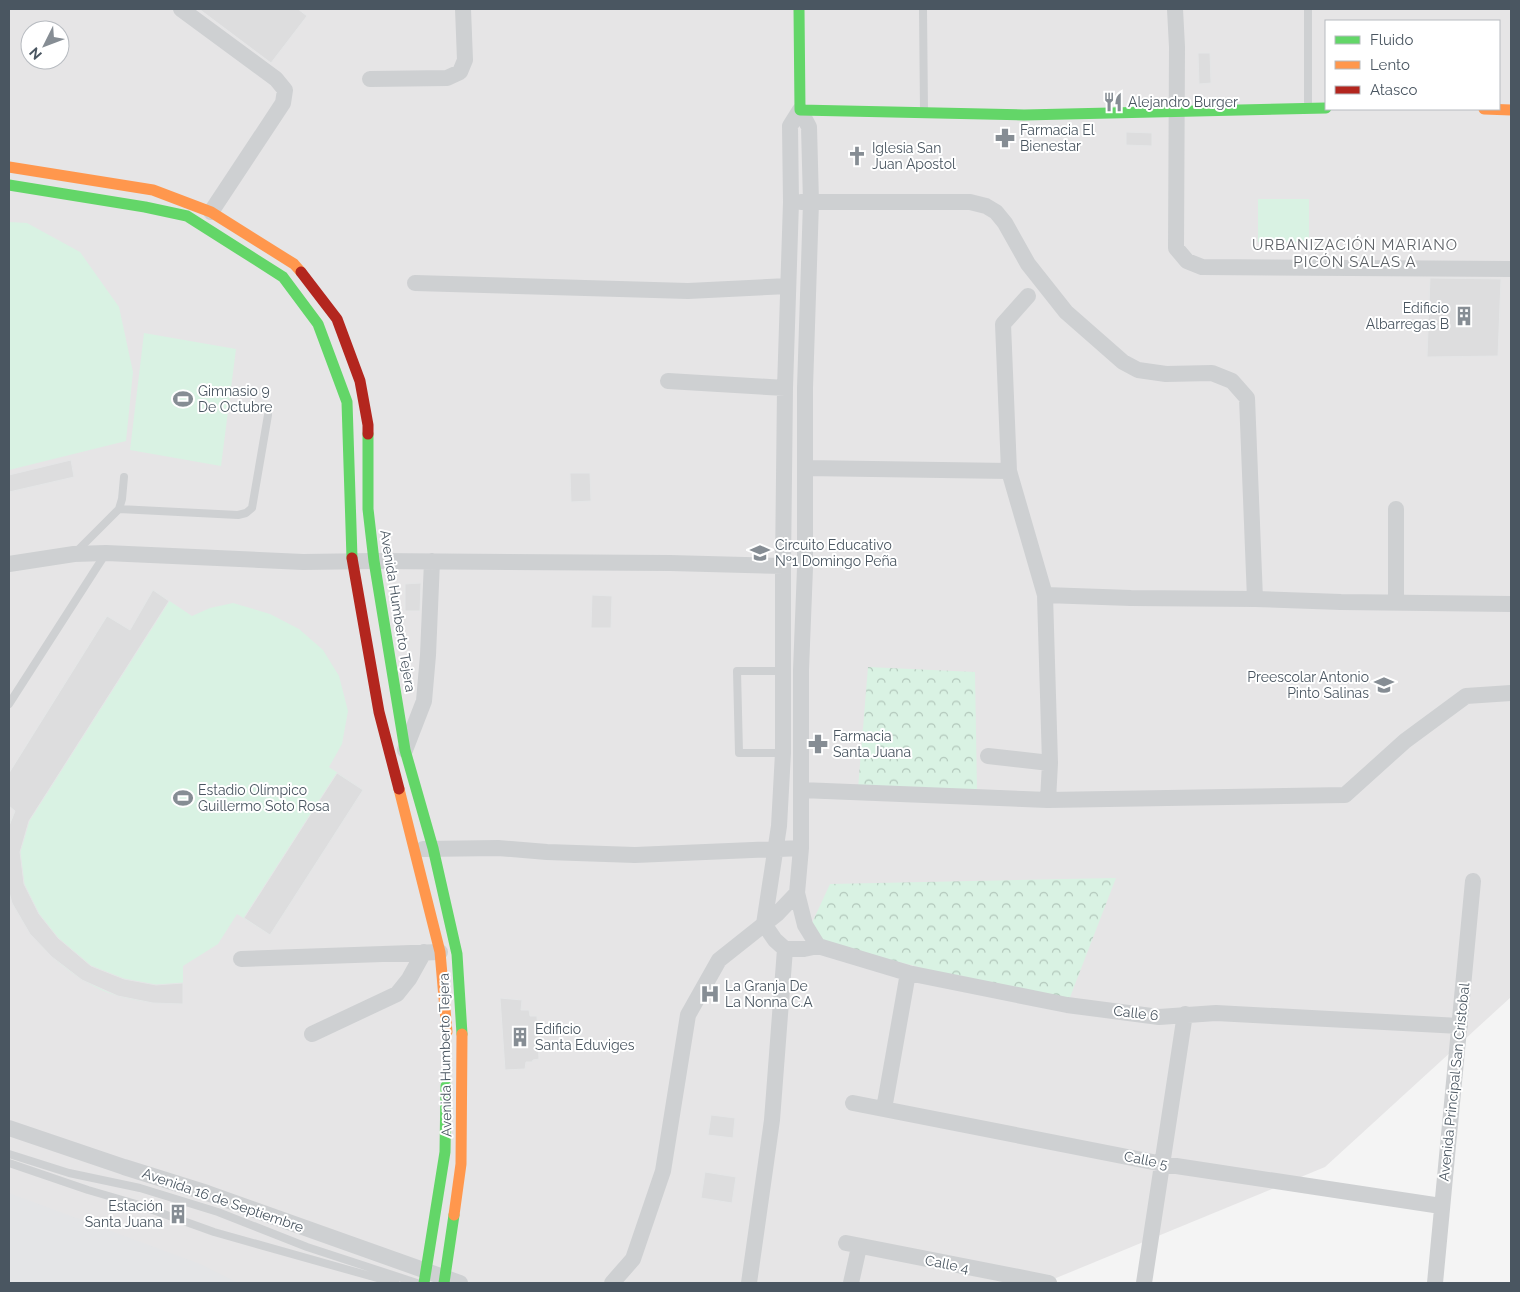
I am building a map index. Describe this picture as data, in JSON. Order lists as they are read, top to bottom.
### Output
{
  "streets": {
    "street": [
      "Avenida Humberto Tejera",
      "Calle 6",
      "Avenida Principal San Cristobal",
      "Calle 5",
      "Avenida 16 de Septiembre",
      "Calle 4"
    ]
  },
  "crossings": [
    ["Avenida Humberto Tejera", "Avenida 16 de Septiembre"],
    ["Calle 6", "Avenida Principal San Cristobal"],
    ["Avenida Principal San Cristobal", "Calle 5"]
  ],
  "districts": ["URBANIZACIÓN MARIANO PICÓN SALAS A"],
  "places": {
    "restaurant": ["Alejandro Burger"],
    "pharmacy": ["Farmacia El Bienestar", "Farmacia Santa Juana"],
    "church": ["Iglesia San Juan Apostol"],
    "building": ["Edificio Albarregas B", "Edificio Santa Eduviges", "Estación Santa Juana"],
    "sports": ["Gimnasio 9 De Octubre", "Estadio Olímpico Guillermo Soto Rosa"],
    "school or university": ["Circuito Educativo Nº1 Domingo Peña", "Preescolar Antonio Pinto Salinas"],
    "hospital": ["La Granja De La Nonna C.A"]
  },
  "legend": ["Fluido", "Lento", "Atasco"],
  "north": "bottom left"
}
